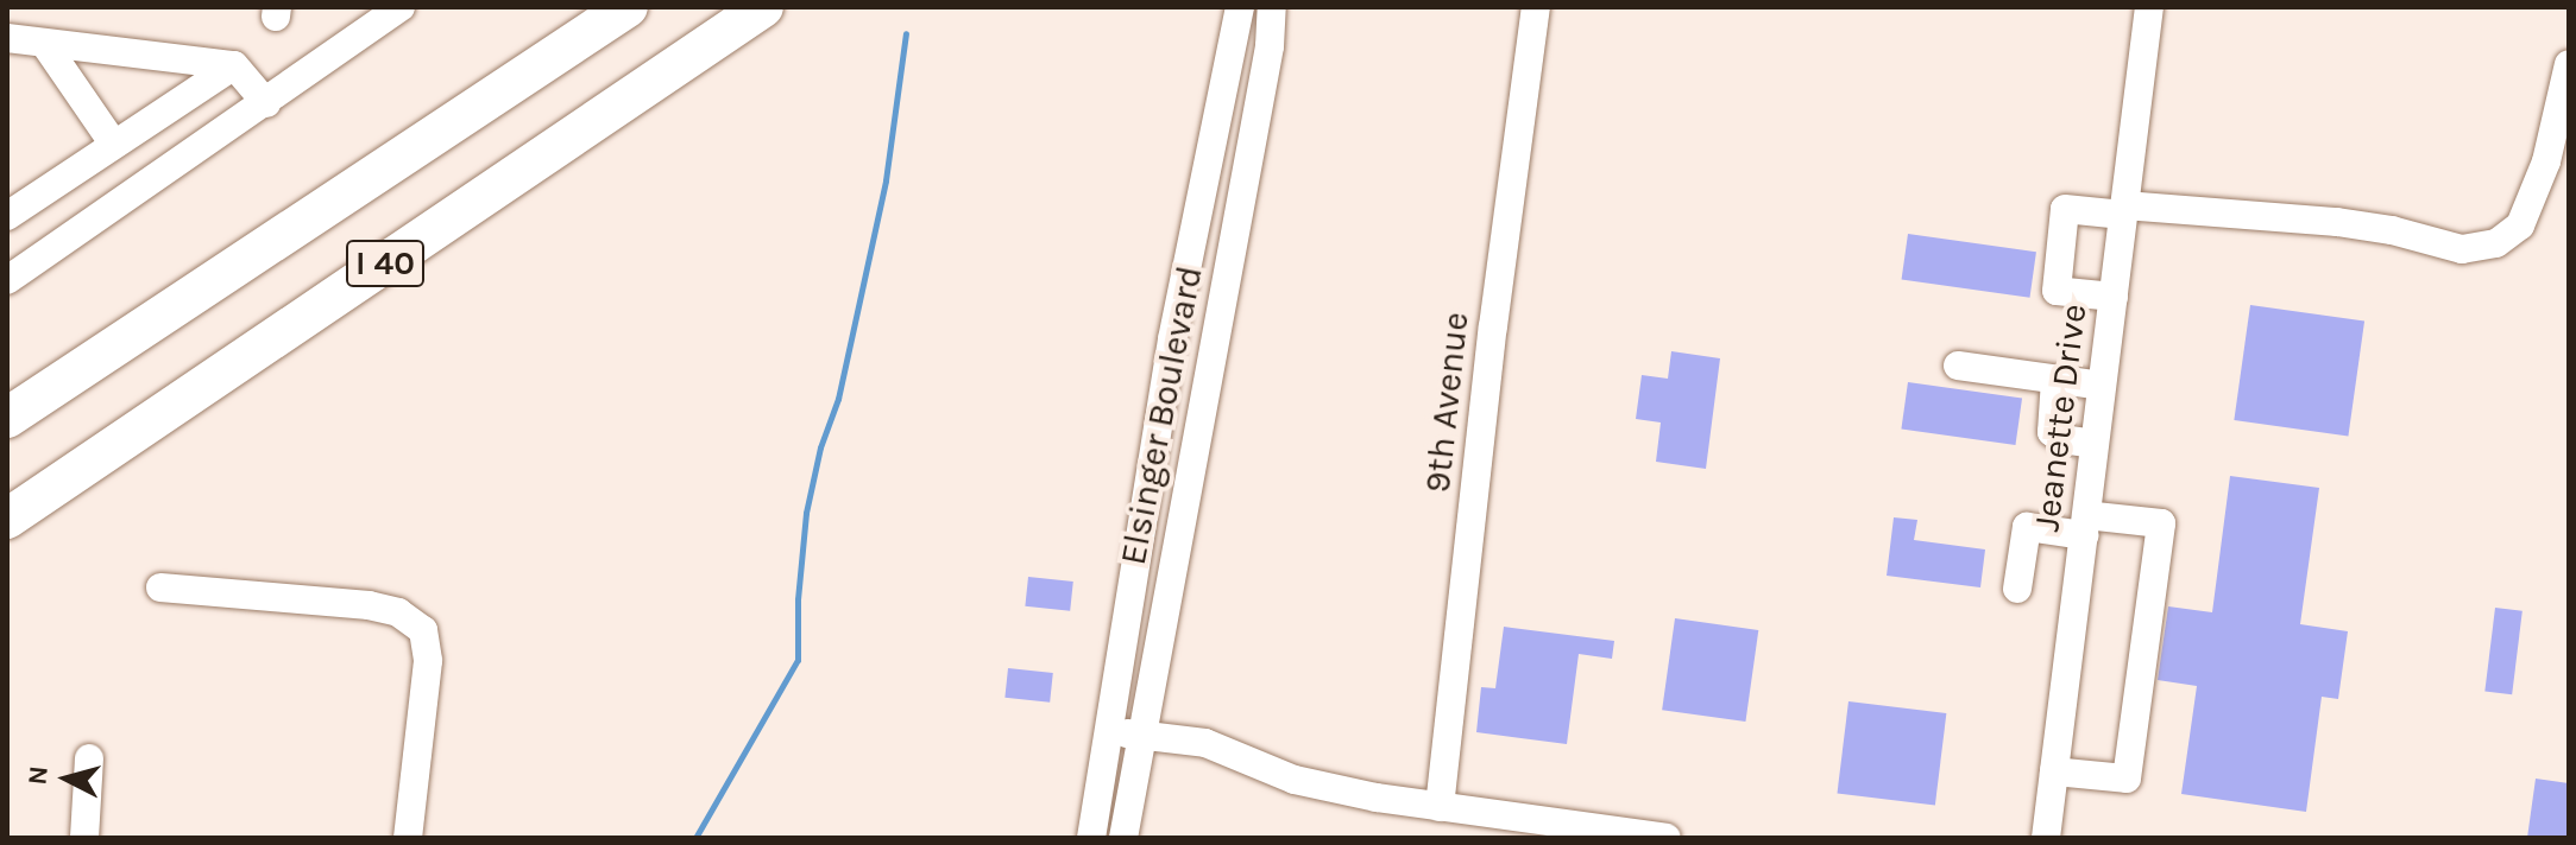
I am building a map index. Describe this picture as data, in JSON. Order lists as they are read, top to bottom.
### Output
{
  "streets": {
    "highway": ["I 40"],
    "street": ["9th Avenue", "Elsinger Boulevard", "Jeanette Drive"]
  },
  "north": "left"
}
